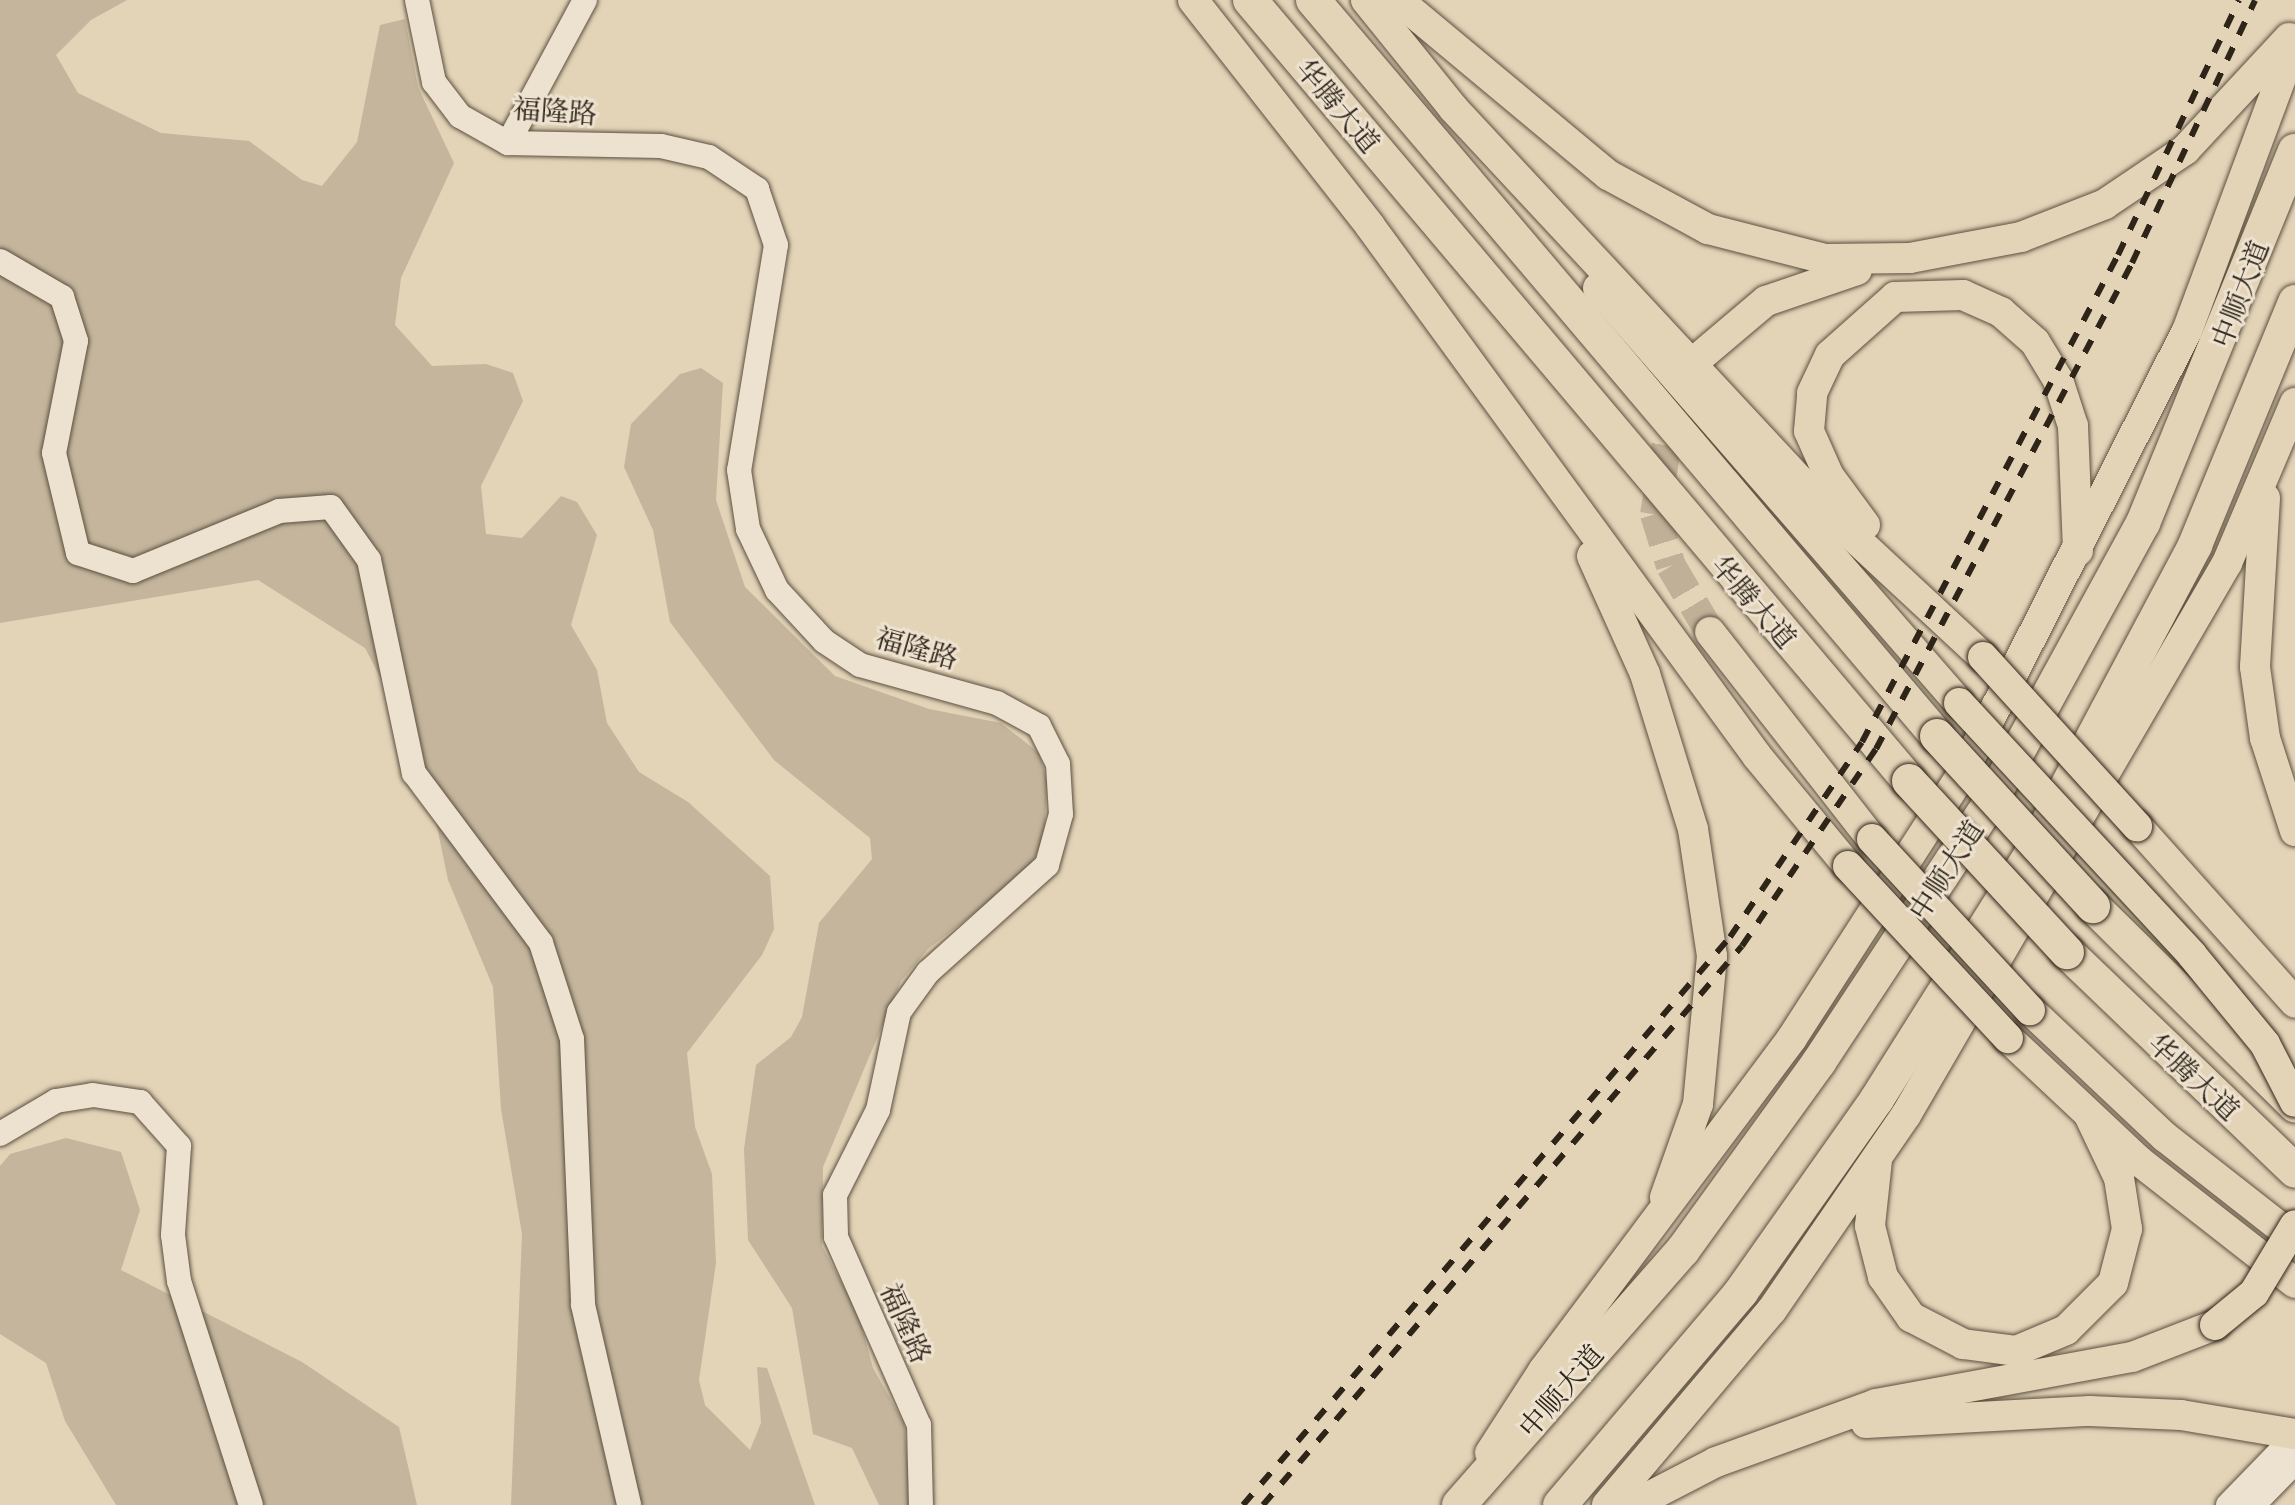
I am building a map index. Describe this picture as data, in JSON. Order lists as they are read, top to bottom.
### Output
{
  "streets": {
    "highway": ["华腾大道", "中顺大道"],
    "street": ["福隆路"]
  }
}
